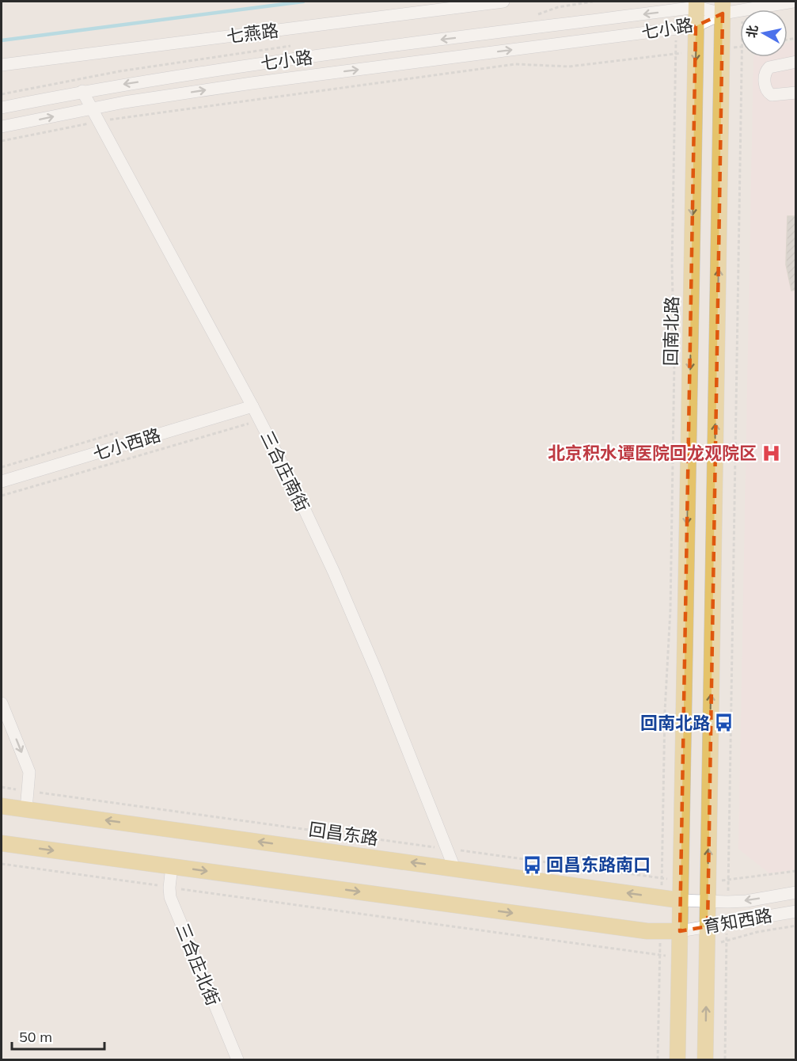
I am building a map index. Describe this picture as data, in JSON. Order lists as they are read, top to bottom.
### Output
{
  "streets": {
    "main road": ["回南北路", "回昌东路"],
    "street": [
      "七小路",
      "七燕路",
      "七小西路",
      "三合庄南街",
      "育知西路",
      "三合庄北街"
    ]
  },
  "crossings": [
    ["七小路", "回南北路"],
    ["七小路", "三合庄南街"],
    ["回南北路", "回昌东路"],
    ["回南北路", "育知西路"],
    ["七小西路", "三合庄南街"],
    ["三合庄南街", "回昌东路"],
    ["回昌东路", "育知西路"]
  ],
  "places": {
    "hospital": ["北京积水谭医院回龙观院区"],
    "bus stop": ["回南北路", "回昌东路南口"]
  },
  "scale_bar": "50 m",
  "north": "left"
}
